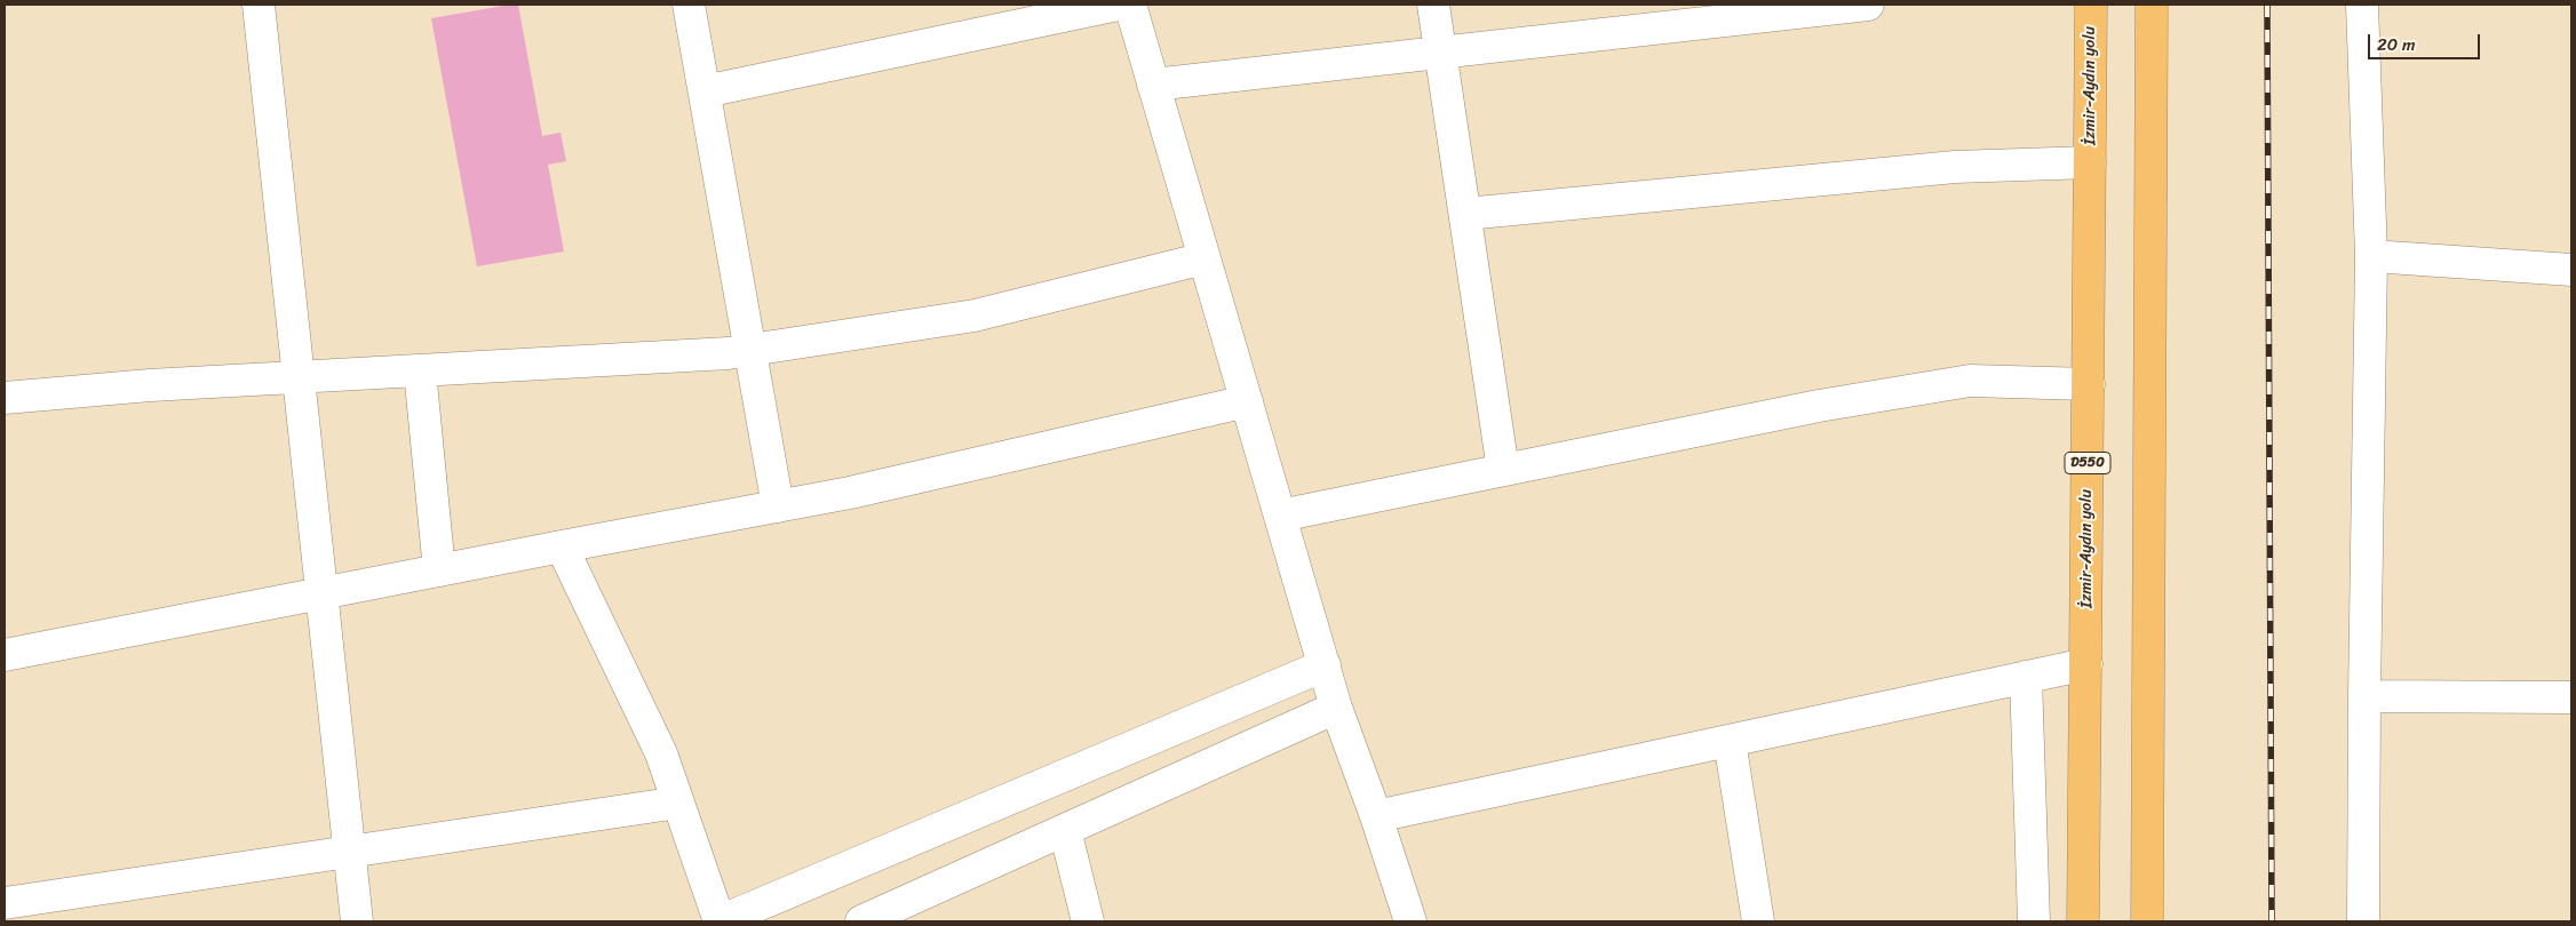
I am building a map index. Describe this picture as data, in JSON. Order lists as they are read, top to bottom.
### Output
{
  "streets": {
    "highway": ["İzmir-Aydın yolu", "D550"]
  },
  "scale_bar": "20 m"
}
